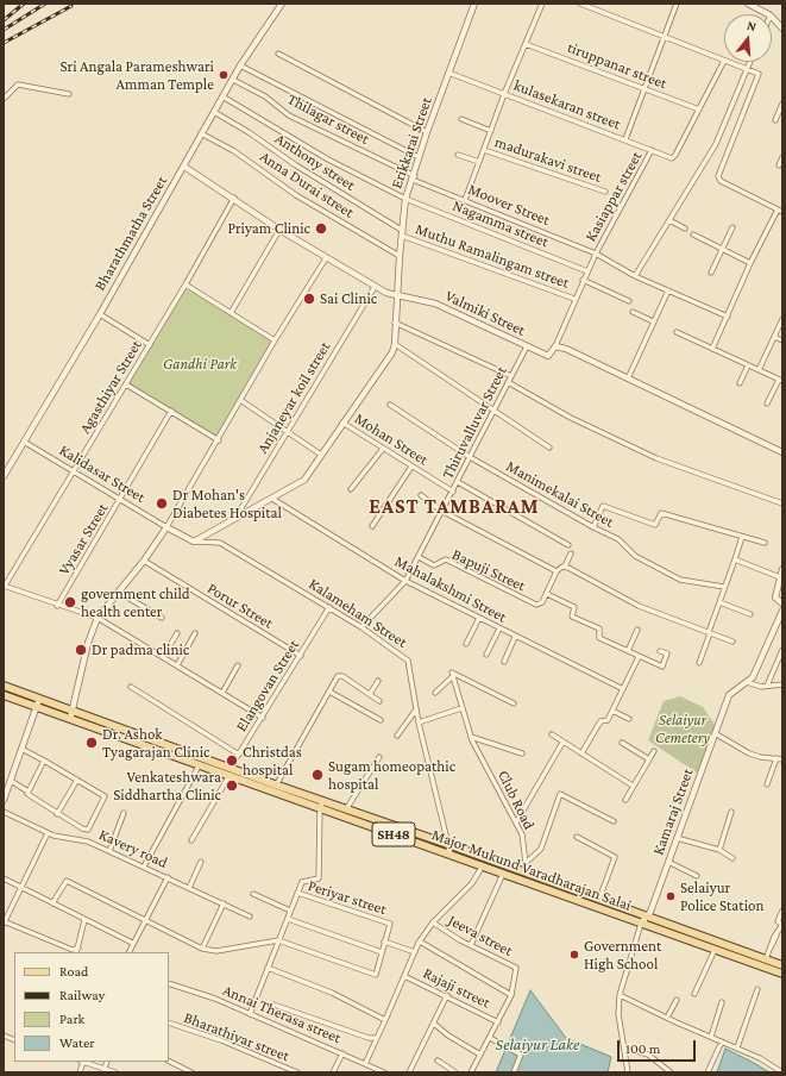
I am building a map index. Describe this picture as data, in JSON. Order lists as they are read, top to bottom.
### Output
{
  "streets": {
    "main road": ["SH48", "Major Mukund Varadharajan Salai"],
    "street": [
      "tiruppanar street",
      "kulasekaran street",
      "Thilagar street",
      "Erikkarai Street",
      "madurakavi street",
      "Anthony street",
      "Anna Durai street",
      "Kasiappar street",
      "Moover Street",
      "Nagamma street",
      "Bharathmatha Street",
      "Muthu Ramalingam street",
      "Valmiki Street",
      "Agasthiyar Street",
      "Anjaneyar koil street",
      "Thiruvalluvar Street",
      "Mohan Street",
      "Kalidasar Street",
      "Manimekalai Street",
      "Vyasar Street",
      "Bapuji Street",
      "Mahalakshmi Street",
      "Porur Street",
      "Kalameham Street",
      "Elangovan Street",
      "Club Road",
      "Kamaraj Street",
      "Kavery road",
      "Periyar street",
      "Jeeva street",
      "Rajaji street",
      "Annai Therasa street",
      "Bharathiyar street"
    ]
  },
  "crossings": [
    ["tiruppanar street", "kulasekaran street"],
    ["kulasekaran street", "Erikkarai Street"],
    ["kulasekaran street", "Kasiappar street"],
    ["Thilagar street", "Erikkarai Street"],
    ["Thilagar street", "Moover Street"],
    ["Thilagar street", "Bharathmatha Street"],
    ["Erikkarai Street", "Anthony street"],
    ["Erikkarai Street", "Anna Durai street"],
    ["Erikkarai Street", "Moover Street"],
    ["Erikkarai Street", "Nagamma street"],
    ["Erikkarai Street", "Muthu Ramalingam street"],
    ["Erikkarai Street", "Valmiki Street"],
    ["Anthony street", "Bharathmatha Street"],
    ["Anthony street", "Muthu Ramalingam street"],
    ["Anna Durai street", "Bharathmatha Street"],
    ["Kasiappar street", "Moover Street"],
    ["Kasiappar street", "Nagamma street"],
    ["Kasiappar street", "Muthu Ramalingam street"],
    ["Kasiappar street", "Valmiki Street"],
    ["Nagamma street", "Bharathmatha Street"],
    ["Bharathmatha Street", "Valmiki Street"],
    ["Bharathmatha Street", "Kalidasar Street"],
    ["Valmiki Street", "Agasthiyar Street"],
    ["Valmiki Street", "Anjaneyar koil street"],
    ["Valmiki Street", "Thiruvalluvar Street"],
    ["Agasthiyar Street", "Kalidasar Street"],
    ["Thiruvalluvar Street", "Mohan Street"],
    ["Thiruvalluvar Street", "Manimekalai Street"],
    ["Thiruvalluvar Street", "Bapuji Street"],
    ["Thiruvalluvar Street", "Mahalakshmi Street"],
    ["Thiruvalluvar Street", "Kalameham Street"],
    ["Kalidasar Street", "Vyasar Street"],
    ["Kalidasar Street", "Kalameham Street"],
    ["Porur Street", "Elangovan Street"],
    ["Kalameham Street", "Elangovan Street"],
    ["Kalameham Street", "Major Mukund Varadharajan Salai"],
    ["Elangovan Street", "Major Mukund Varadharajan Salai"],
    ["Club Road", "Major Mukund Varadharajan Salai"],
    ["Kamaraj Street", "Major Mukund Varadharajan Salai"],
    ["SH48", "Major Mukund Varadharajan Salai"],
    ["Jeeva street", "Rajaji street"]
  ],
  "districts": ["EAST TAMBARAM"],
  "water": ["Selaiyur Lake"],
  "parks": ["Gandhi Park", "Selaiyur Cemetery"],
  "places": [
    "Sri Angala Parameshwari Amman Temple",
    "Priyam Clinic",
    "Sai Clinic",
    "Dr Mohan's Diabetes Hospital",
    "government child health center",
    "Dr padma clinic",
    "Dr. Ashok Tyagarajan Clinic",
    "Christdas hospital",
    "Sugam homeopathic hospital",
    "Venkateshwara Siddhartha Clinic",
    "Selaiyur Police Station",
    "Government High School"
  ],
  "legend": [
    "Road",
    "Railway",
    "Park",
    "Water"
  ],
  "scale_bar": "100 m",
  "north": "top"
}
